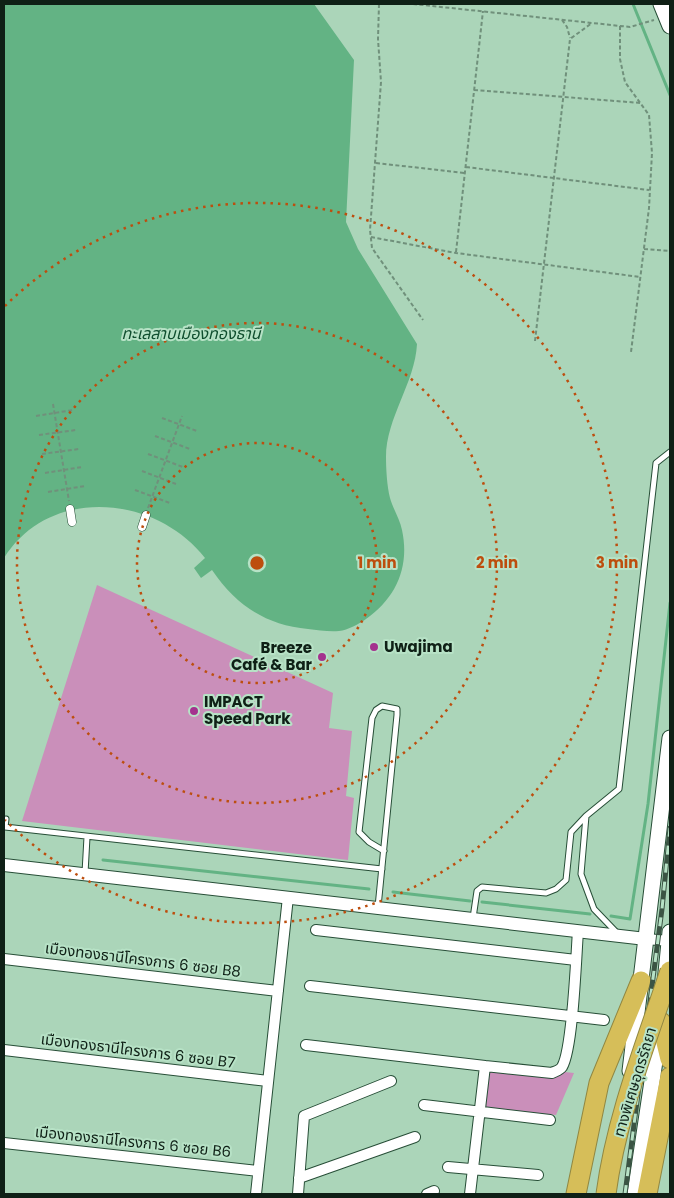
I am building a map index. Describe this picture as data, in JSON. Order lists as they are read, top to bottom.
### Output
{
  "streets": {
    "highway": ["ทางพิเศษอุดรรัถยา"],
    "street": ["เมืองทองธานีโครงการ 6 ซอย B8", "เมืองทองธานีโครงการ 6 ซอย B7", "เมืองทองธานีโครงการ 6 ซอย B6"]
  },
  "water": ["ทะเลสาบเมืองทองธานี"],
  "places": ["Uwajima", "Breeze Café & Bar", "IMPACT Speed Park"],
  "rings": ["1 min", "2 min", "3 min"]
}
